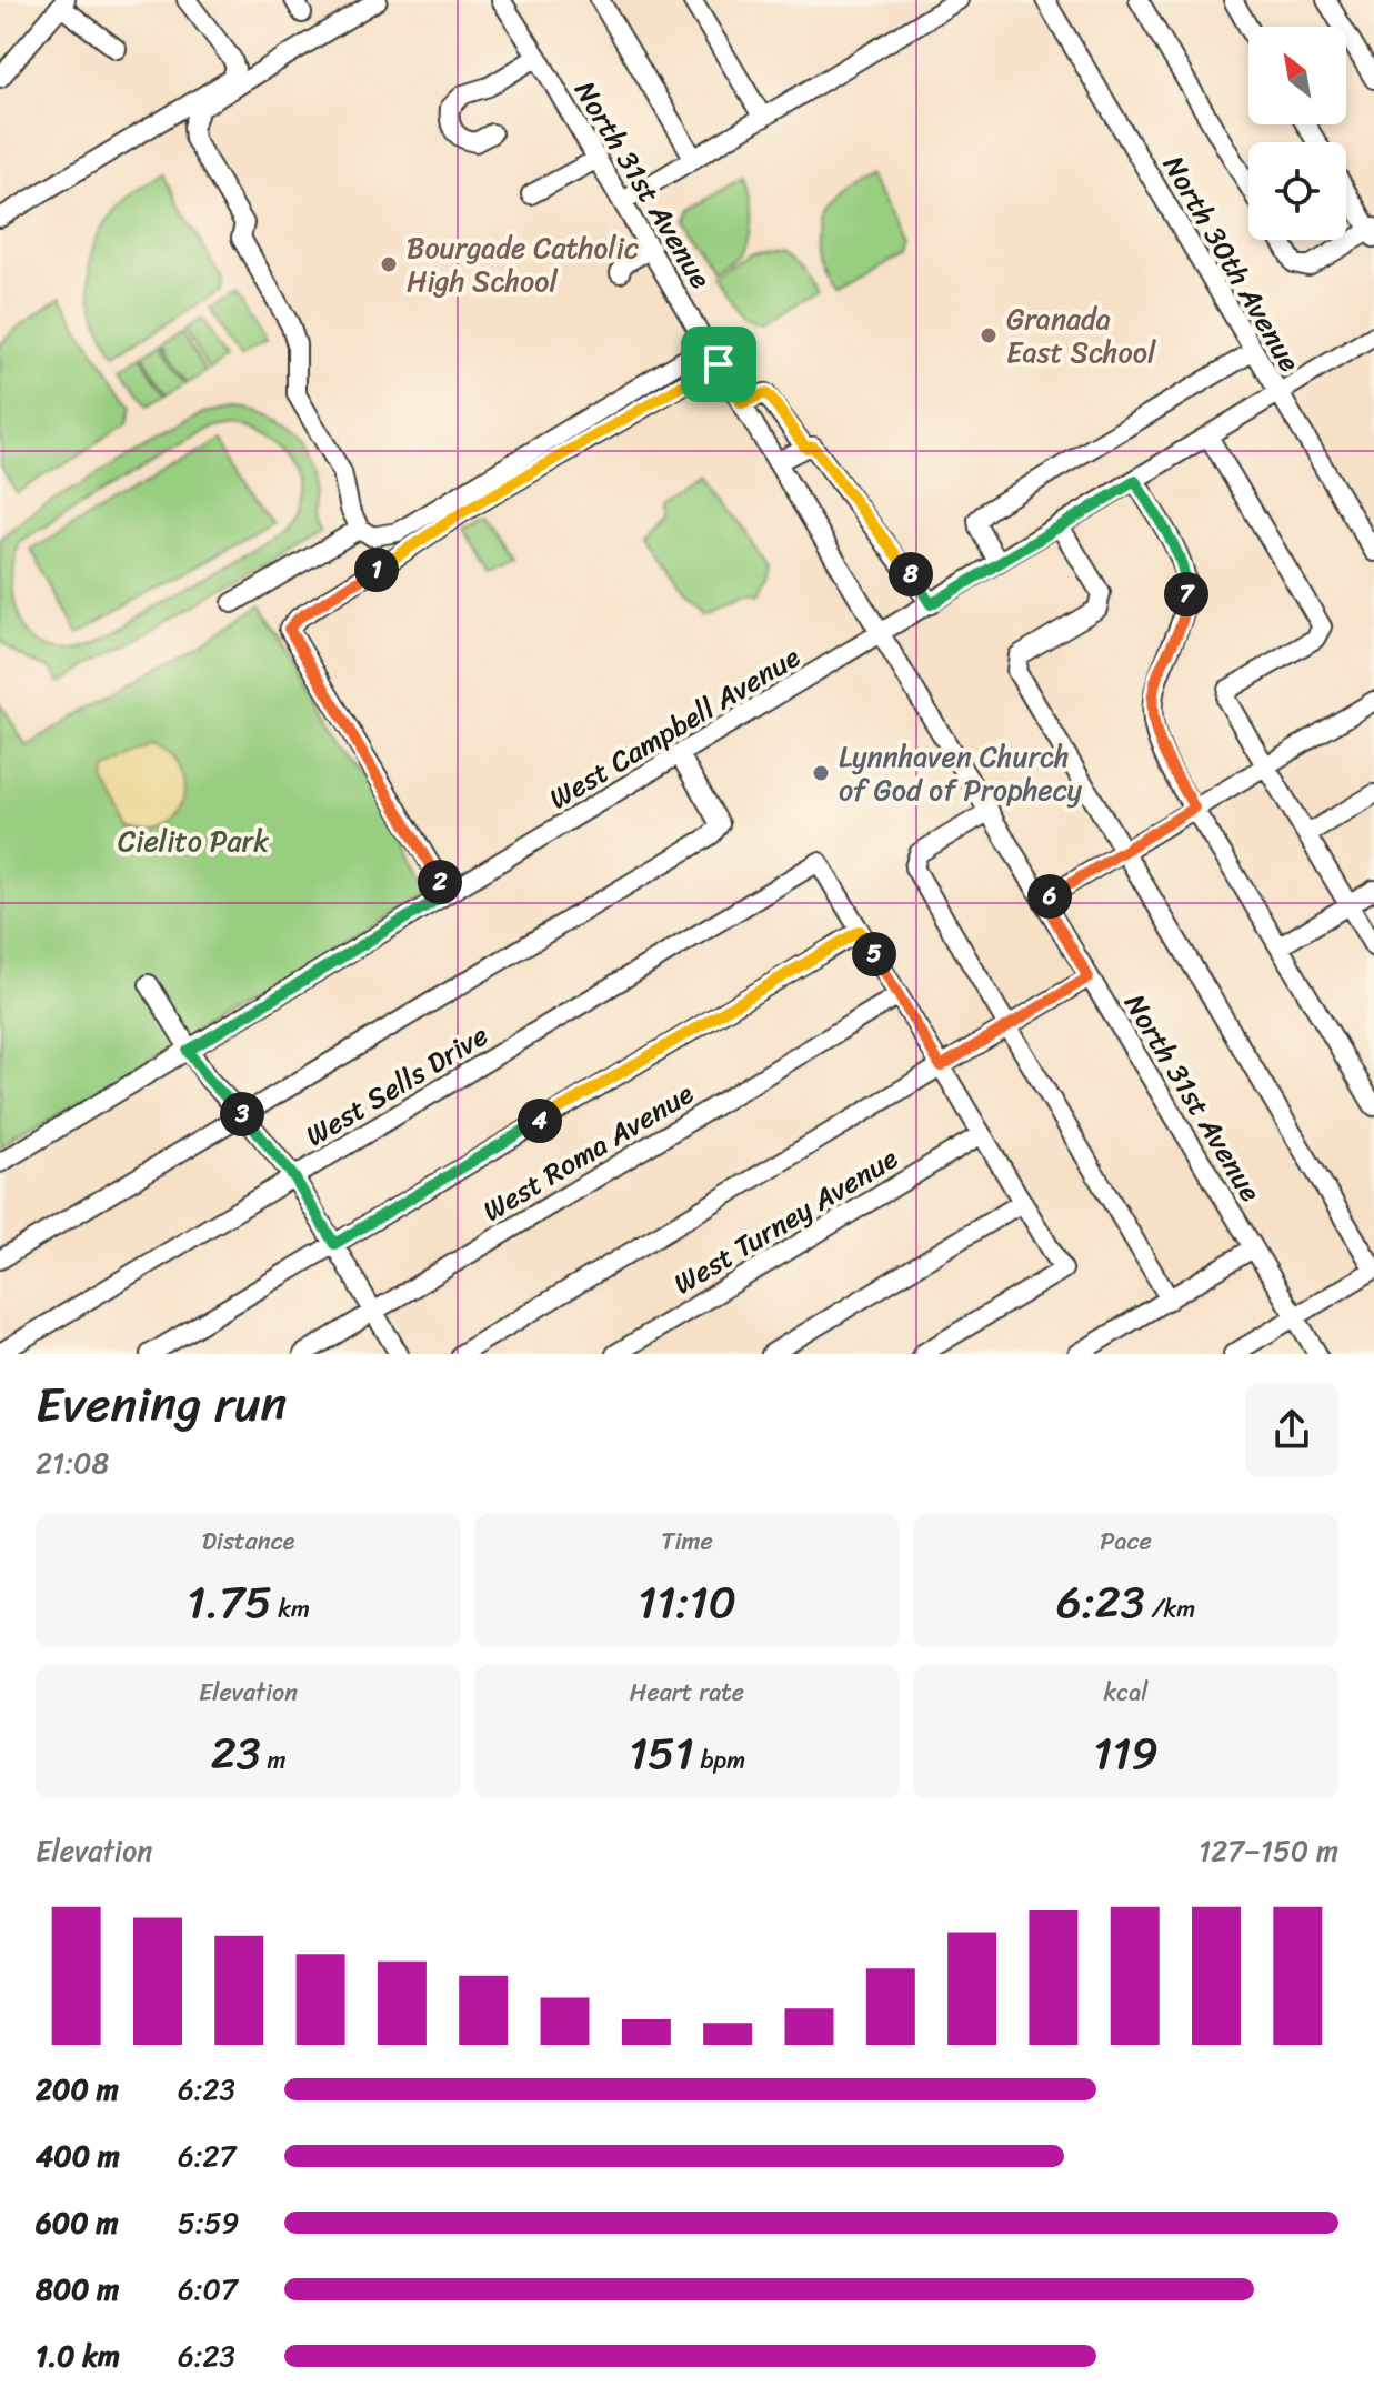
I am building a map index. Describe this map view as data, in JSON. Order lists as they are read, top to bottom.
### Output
{
  "streets": {
    "street": [
      "North 31st Avenue",
      "North 30th Avenue",
      "West Campbell Avenue",
      "West Sells Drive",
      "West Roma Avenue",
      "West Turney Avenue"
    ]
  },
  "crossings": [
    ["North 31st Avenue", "West Campbell Avenue"],
    ["North 30th Avenue", "West Campbell Avenue"]
  ],
  "parks": ["Cielito Park"],
  "places": ["Bourgade Catholic High School", "Granada East School", "Lynnhaven Church of God of Prophecy"],
  "north": "top left",
  "page": {
    "pins": [
      "1",
      "8",
      "7",
      "2",
      "6",
      "5",
      "3",
      "4"
    ],
    "heading": ["Evening run", "21:08"],
    "stats": [
      ["Distance", "1.75 km"],
      ["Time", "11:10"],
      ["Pace", "6:23 /km"],
      ["Elevation", "23 m"],
      ["Heart rate", "151 bpm"],
      ["kcal", "119"]
    ],
    "chart": ["Elevation", "127–150 m"],
    "list": [
      {
        "name": "200 m",
        "note": "6:23"
      },
      {
        "name": "400 m",
        "note": "6:27"
      },
      {
        "name": "600 m",
        "note": "5:59"
      },
      {
        "name": "800 m",
        "note": "6:07"
      },
      {
        "name": "1.0 km",
        "note": "6:23"
      }
    ]
  }
}
